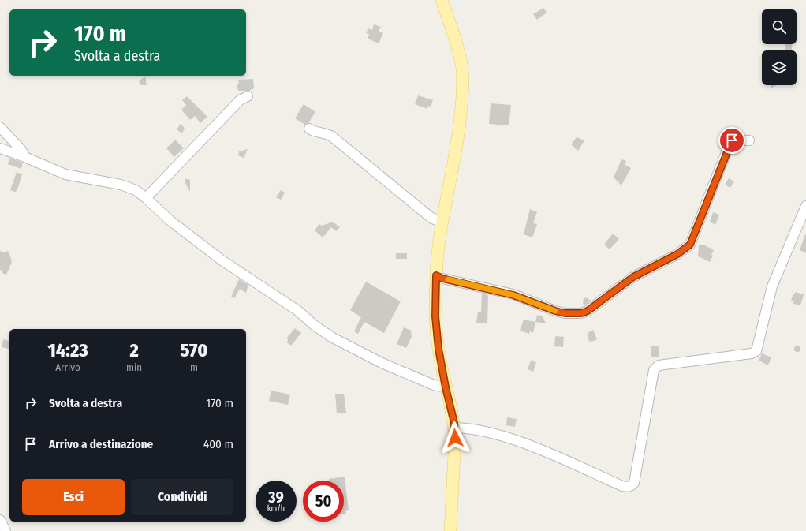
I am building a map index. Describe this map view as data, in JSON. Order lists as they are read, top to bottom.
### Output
{
  "page": {
    "turn": ["170 m", "Svolta a destra"],
    "eta": [
      "14:23",
      "Arrivo",
      "2",
      "min",
      "570",
      "m"
    ],
    "list": [
      {
        "name": "Svolta a destra",
        "value": "170 m"
      },
      {
        "name": "Arrivo a destinazione",
        "value": "400 m"
      }
    ],
    "buttons": ["Esci", "Condividi"],
    "speed": "39 km/h",
    "limit": "50"
  }
}
